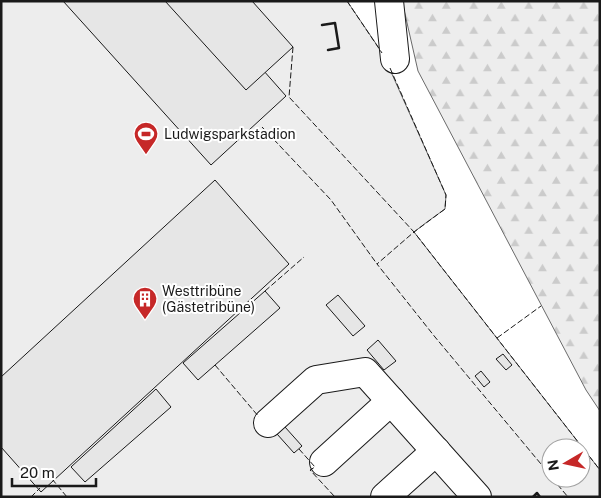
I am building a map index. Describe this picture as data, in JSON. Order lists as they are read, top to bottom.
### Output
{
  "places": {
    "sports": ["Ludwigsparkstadion"],
    "building": ["Westtribüne (Gästetribüne)"]
  },
  "scale_bar": "20 m",
  "north": "left"
}
